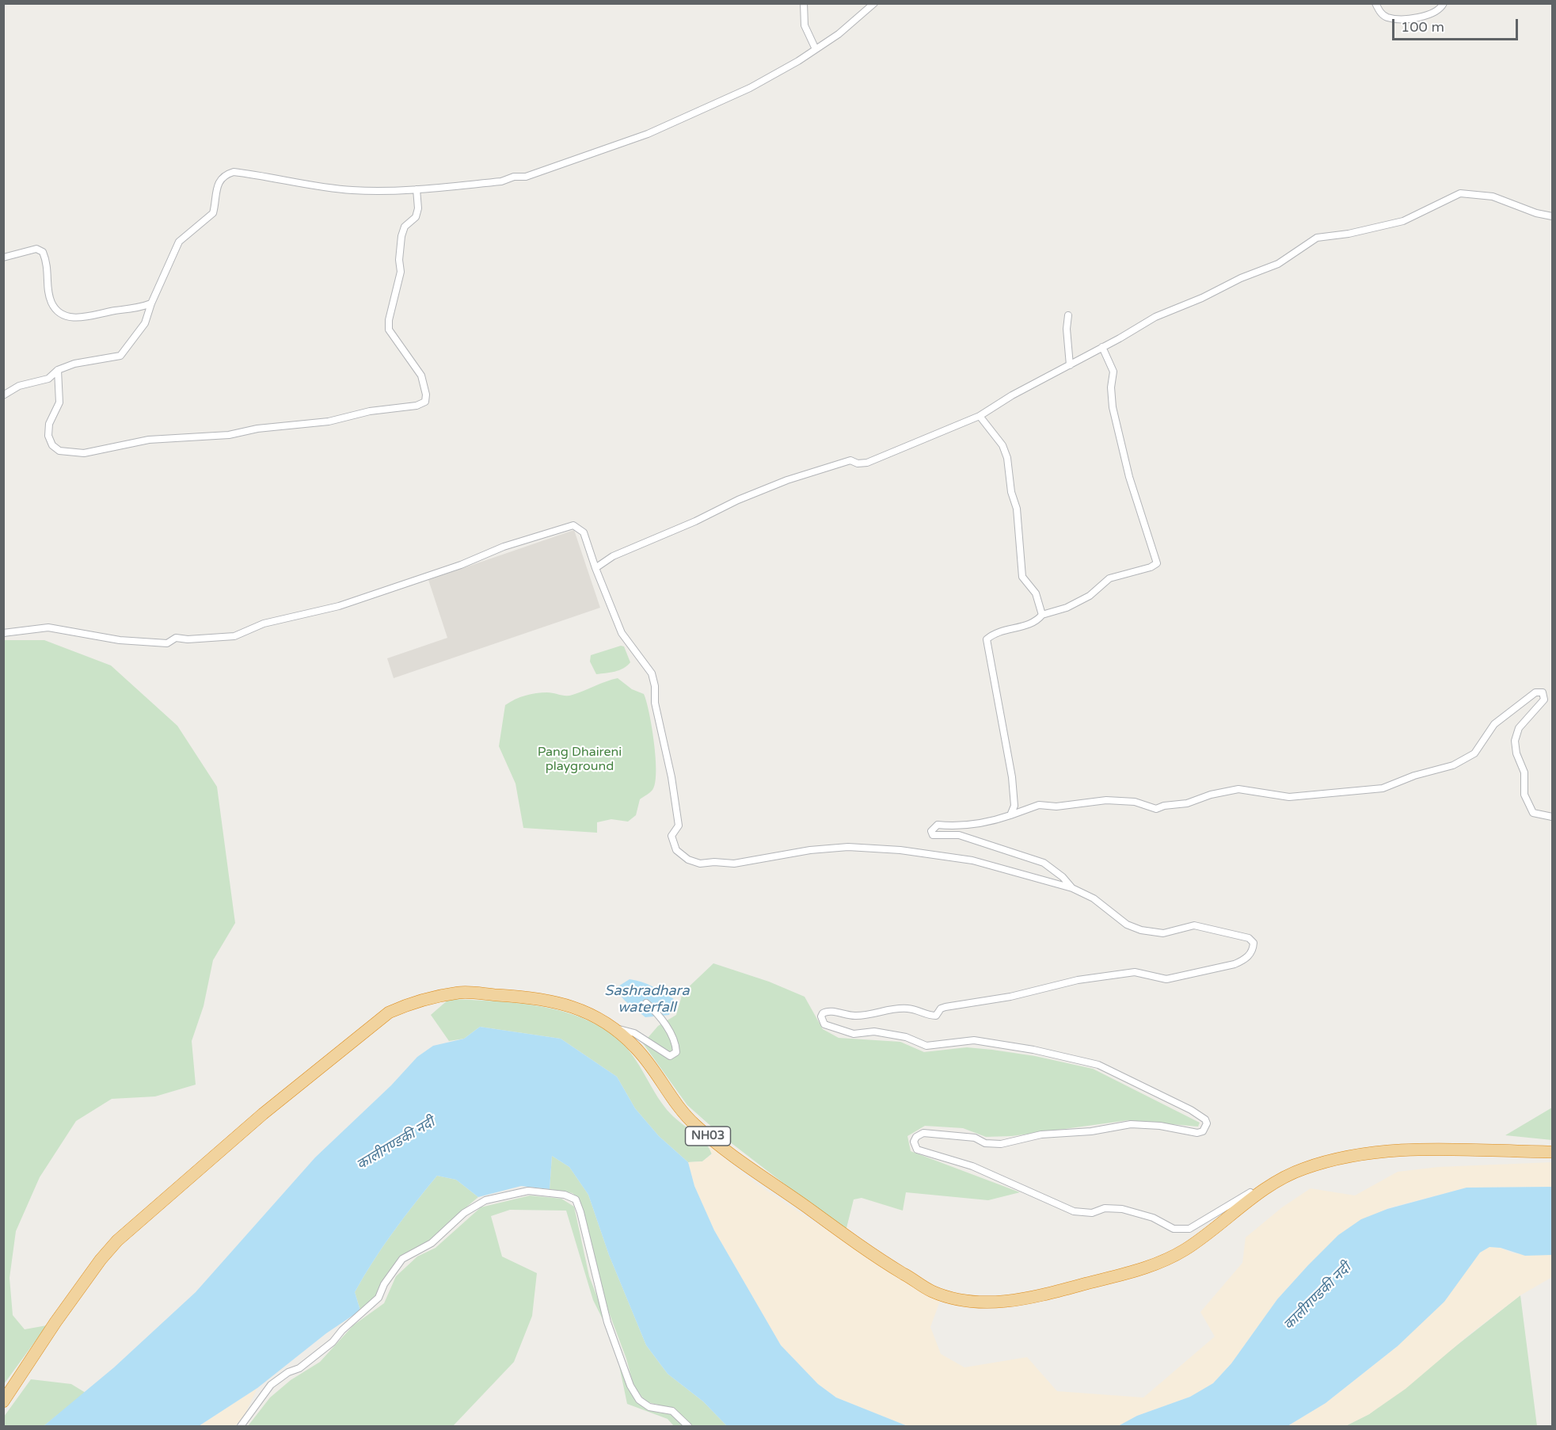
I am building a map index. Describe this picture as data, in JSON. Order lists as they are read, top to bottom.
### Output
{
  "streets": {
    "highway": ["NH03"]
  },
  "water": ["Sashradhara waterfall", "कालीगण्डकी नदी"],
  "parks": ["Pang Dhaireni playground"],
  "scale_bar": "100 m"
}
